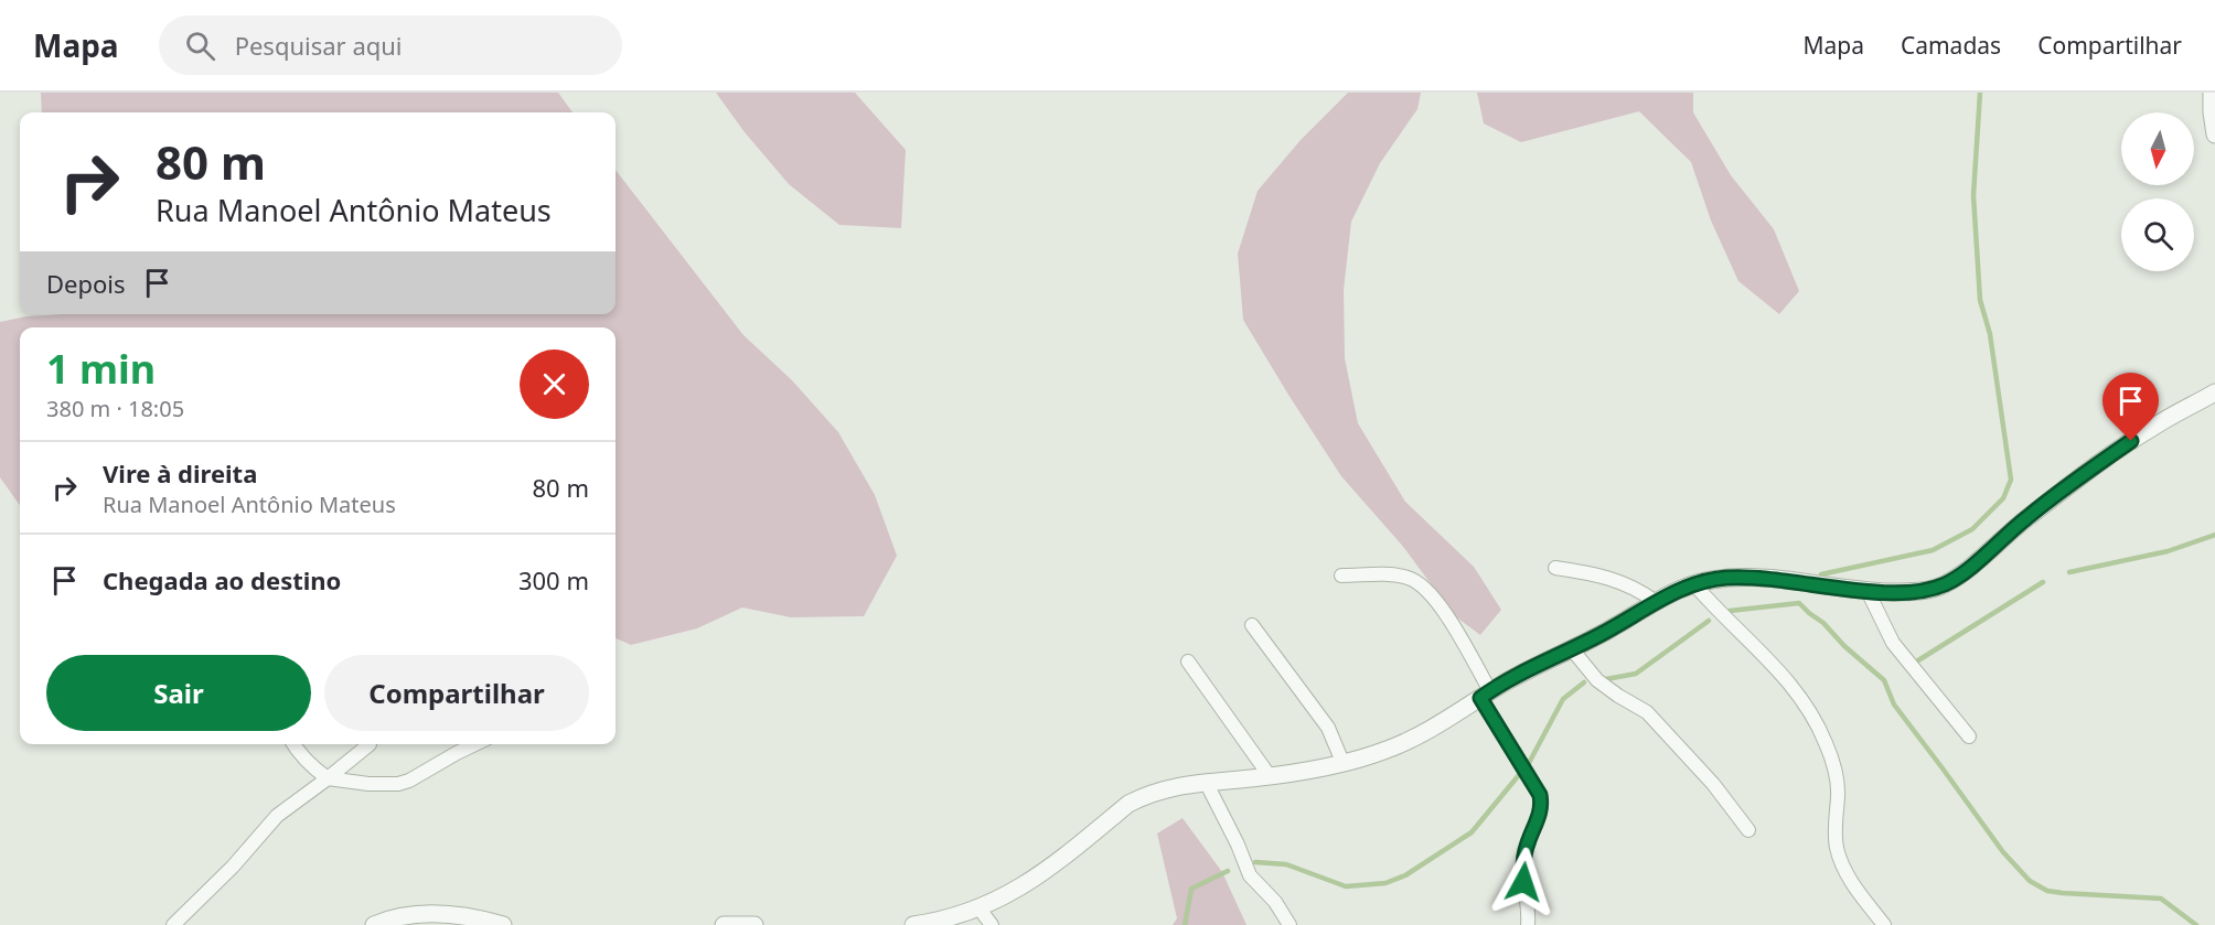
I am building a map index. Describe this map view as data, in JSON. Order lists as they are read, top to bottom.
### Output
{
  "north": "bottom",
  "page": {
    "header": "Mapa",
    "search": "Pesquisar aqui",
    "nav": ["Mapa", "Camadas", "Compartilhar"],
    "turn": ["80 m", "Rua Manoel Antônio Mateus"],
    "then": "Depois",
    "heading": ["1 min", "380 m · 18:05"],
    "list": [
      {
        "name": "Vire à direita",
        "note": "Rua Manoel Antônio Mateus",
        "value": "80 m"
      },
      {
        "name": "Chegada ao destino",
        "value": "300 m"
      }
    ],
    "buttons": ["Sair", "Compartilhar"]
  }
}
